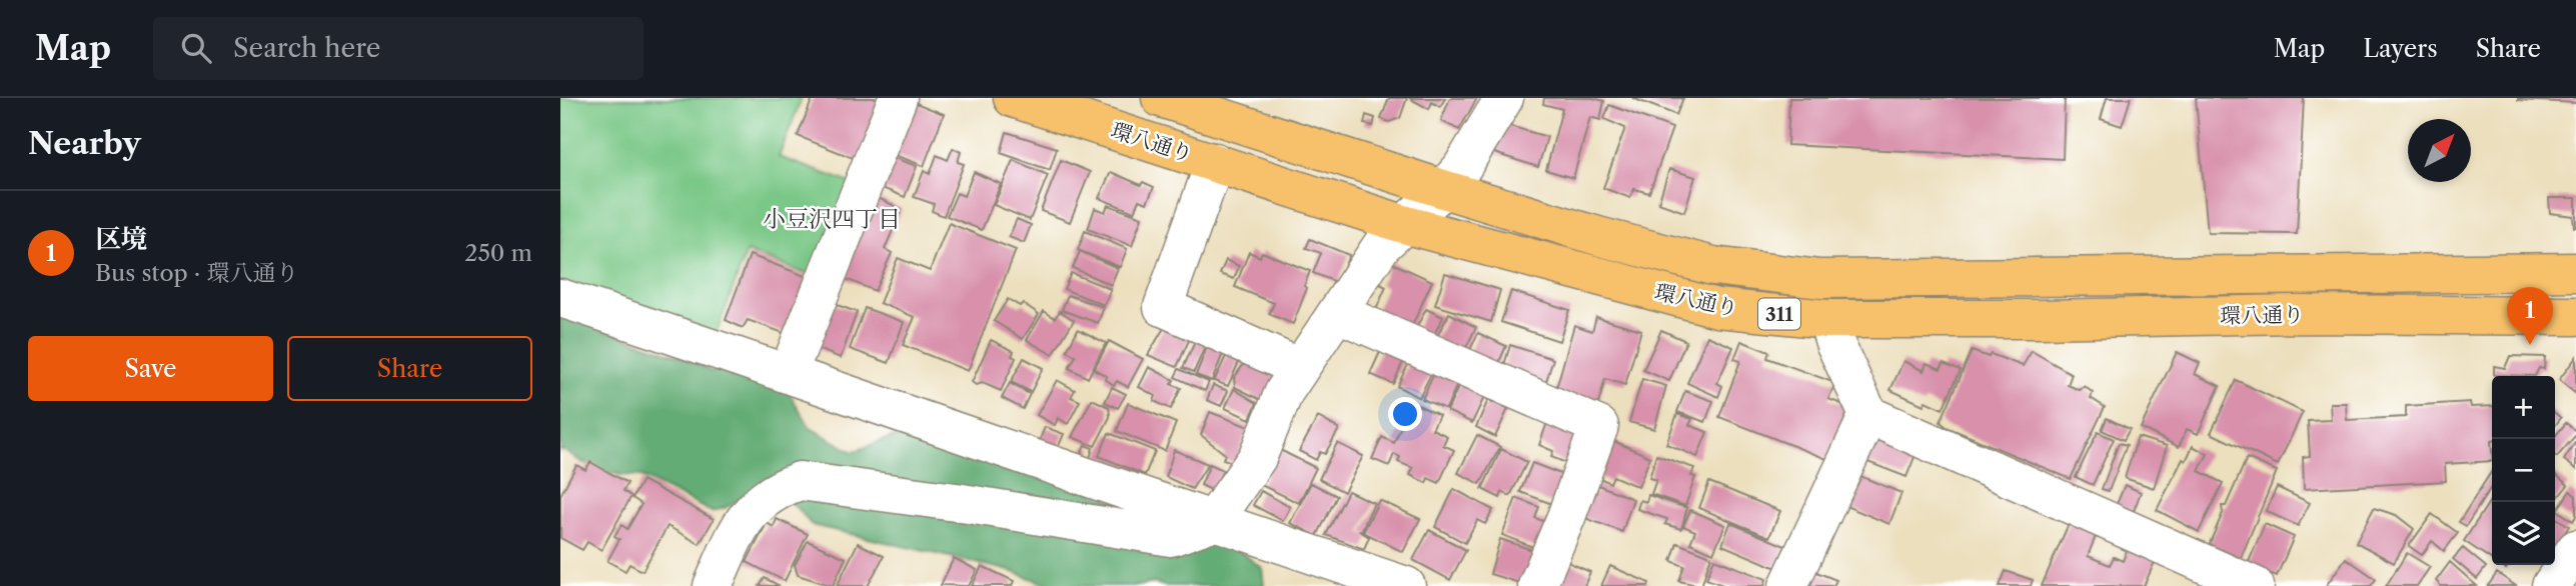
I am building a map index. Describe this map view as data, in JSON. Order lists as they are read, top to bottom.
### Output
{
  "streets": {
    "main road": ["環八通り", "311"]
  },
  "districts": ["小豆沢四丁目"],
  "north": "top right",
  "page": {
    "header": "Map",
    "search": "Search here",
    "nav": ["Map", "Layers", "Share"],
    "heading": "Nearby",
    "list": [
      {
        "mark": "1",
        "name": "区境",
        "note": "Bus stop · 環八通り",
        "value": "250 m"
      }
    ],
    "pins": "1",
    "buttons": ["Save", "Share"],
    "map_buttons": ["+", "−"]
  }
}
